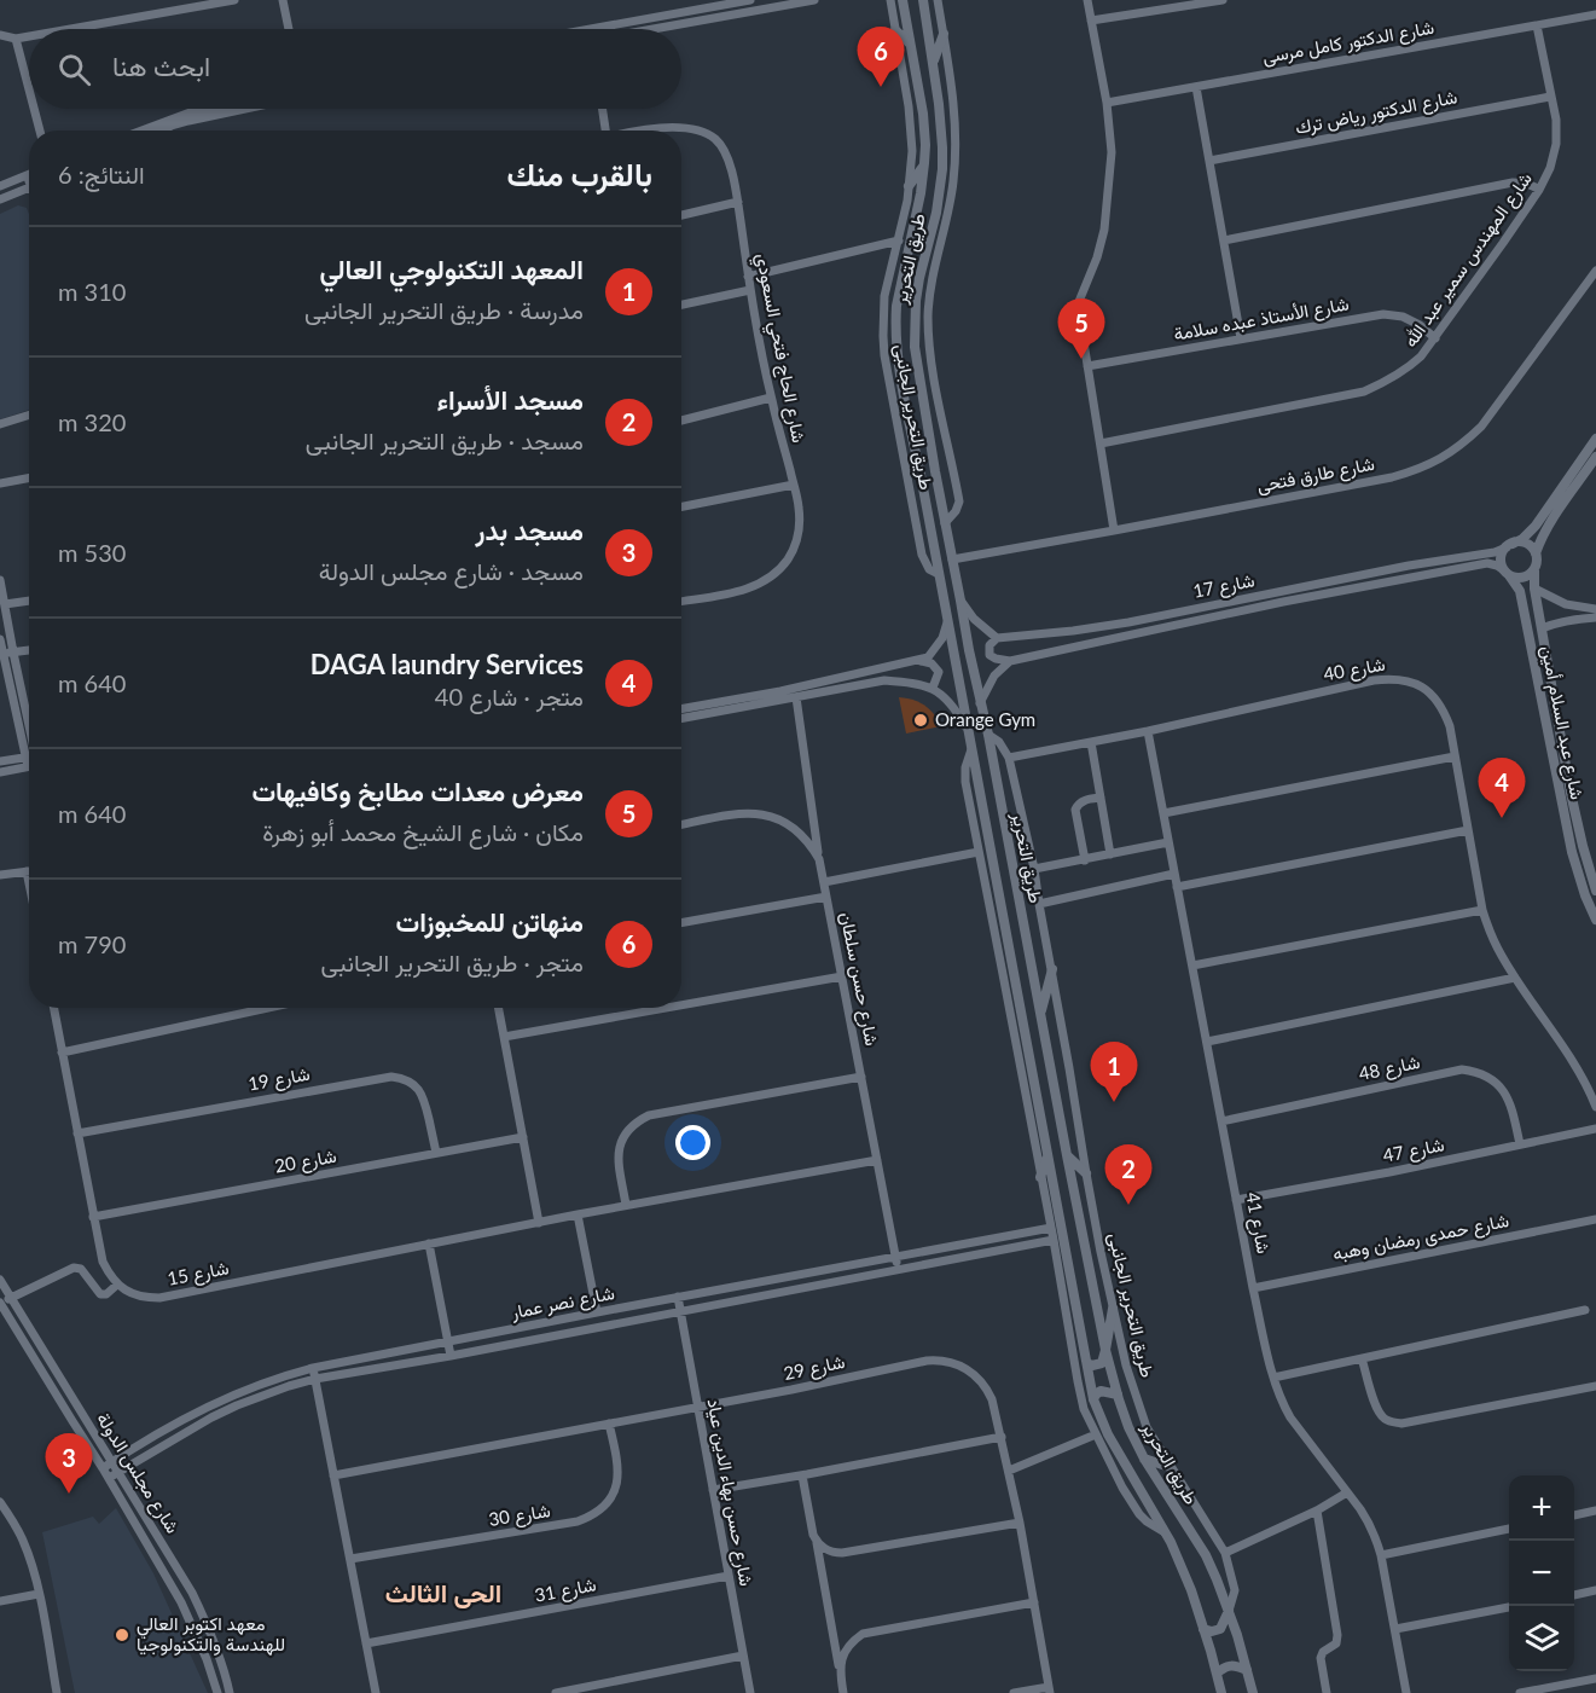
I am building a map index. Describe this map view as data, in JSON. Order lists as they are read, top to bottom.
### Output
{
  "streets": {
    "street": [
      "شارع الدكتور كامل مرسى",
      "شارع الدكتور رياض ترك",
      "طريق التحرير",
      "شارع المهندس سمير عبد الله",
      "شارع الأستاذ عبده سلامة",
      "شارع الحاج فتحي السعودي",
      "طريق التحرير الجانبى",
      "شارع طارق فتحى",
      "شارع 17",
      "شارع 40",
      "شارع عبد السلام أمين",
      "شارع حسن سلطان",
      "شارع 48",
      "شارع 19",
      "شارع 47",
      "شارع 20",
      "شارع 41",
      "شارع حمدى رمضان وهبه",
      "شارع 15",
      "شارع نصر عمار",
      "شارع 29",
      "شارع مجلس الدولة",
      "شارع حسن بهاء الدين عياد",
      "شارع 30",
      "شارع 31"
    ]
  },
  "crossings": [
    ["شارع الدكتور كامل مرسى", "شارع المهندس سمير عبد الله"],
    ["شارع الدكتور رياض ترك", "شارع المهندس سمير عبد الله"],
    ["طريق التحرير", "طريق التحرير الجانبى"],
    ["طريق التحرير", "شارع طارق فتحى"],
    ["شارع المهندس سمير عبد الله", "شارع الأستاذ عبده سلامة"],
    ["طريق التحرير الجانبى", "شارع 40"],
    ["شارع 17", "شارع عبد السلام أمين"],
    ["شارع 40", "شارع 41"],
    ["شارع حسن سلطان", "شارع 15"],
    ["شارع حسن سلطان", "شارع نصر عمار"],
    ["شارع 48", "شارع 47"],
    ["شارع 48", "شارع 41"],
    ["شارع 19", "شارع 20"],
    ["شارع 47", "شارع 41"],
    ["شارع 41", "شارع حمدى رمضان وهبه"],
    ["شارع 15", "شارع مجلس الدولة"],
    ["شارع نصر عمار", "شارع مجلس الدولة"],
    ["شارع نصر عمار", "شارع حسن بهاء الدين عياد"],
    ["شارع 29", "شارع حسن بهاء الدين عياد"],
    ["شارع 29", "شارع 30"],
    ["شارع حسن بهاء الدين عياد", "شارع 31"]
  ],
  "districts": ["الحى الثالث"],
  "places": ["Orange Gym", "معهد اكتوبر العالي للهندسة والتكنولوجيا"],
  "page": {
    "pins": [
      "6",
      "5",
      "4",
      "1",
      "2",
      "3"
    ],
    "search": "ابحث هنا",
    "heading": ["بالقرب منك", "النتائج: 6"],
    "list": [
      {
        "mark": "1",
        "name": "المعهد التكنولوجي العالي",
        "note": "مدرسة · طريق التحرير الجانبى",
        "value": "310 m"
      },
      {
        "mark": "2",
        "name": "مسجد الأسراء",
        "note": "مسجد · طريق التحرير الجانبى",
        "value": "320 m"
      },
      {
        "mark": "3",
        "name": "مسجد بدر",
        "note": "مسجد · شارع مجلس الدولة",
        "value": "530 m"
      },
      {
        "mark": "4",
        "name": "DAGA laundry Services",
        "note": "متجر · شارع 40",
        "value": "640 m"
      },
      {
        "mark": "5",
        "name": "معرض معدات مطابخ وكافيهات",
        "note": "مكان · شارع الشيخ محمد أبو زهرة",
        "value": "640 m"
      },
      {
        "mark": "6",
        "name": "منهاتن للمخبوزات",
        "note": "متجر · طريق التحرير الجانبى",
        "value": "790 m"
      }
    ],
    "map_buttons": ["+", "−"]
  }
}
